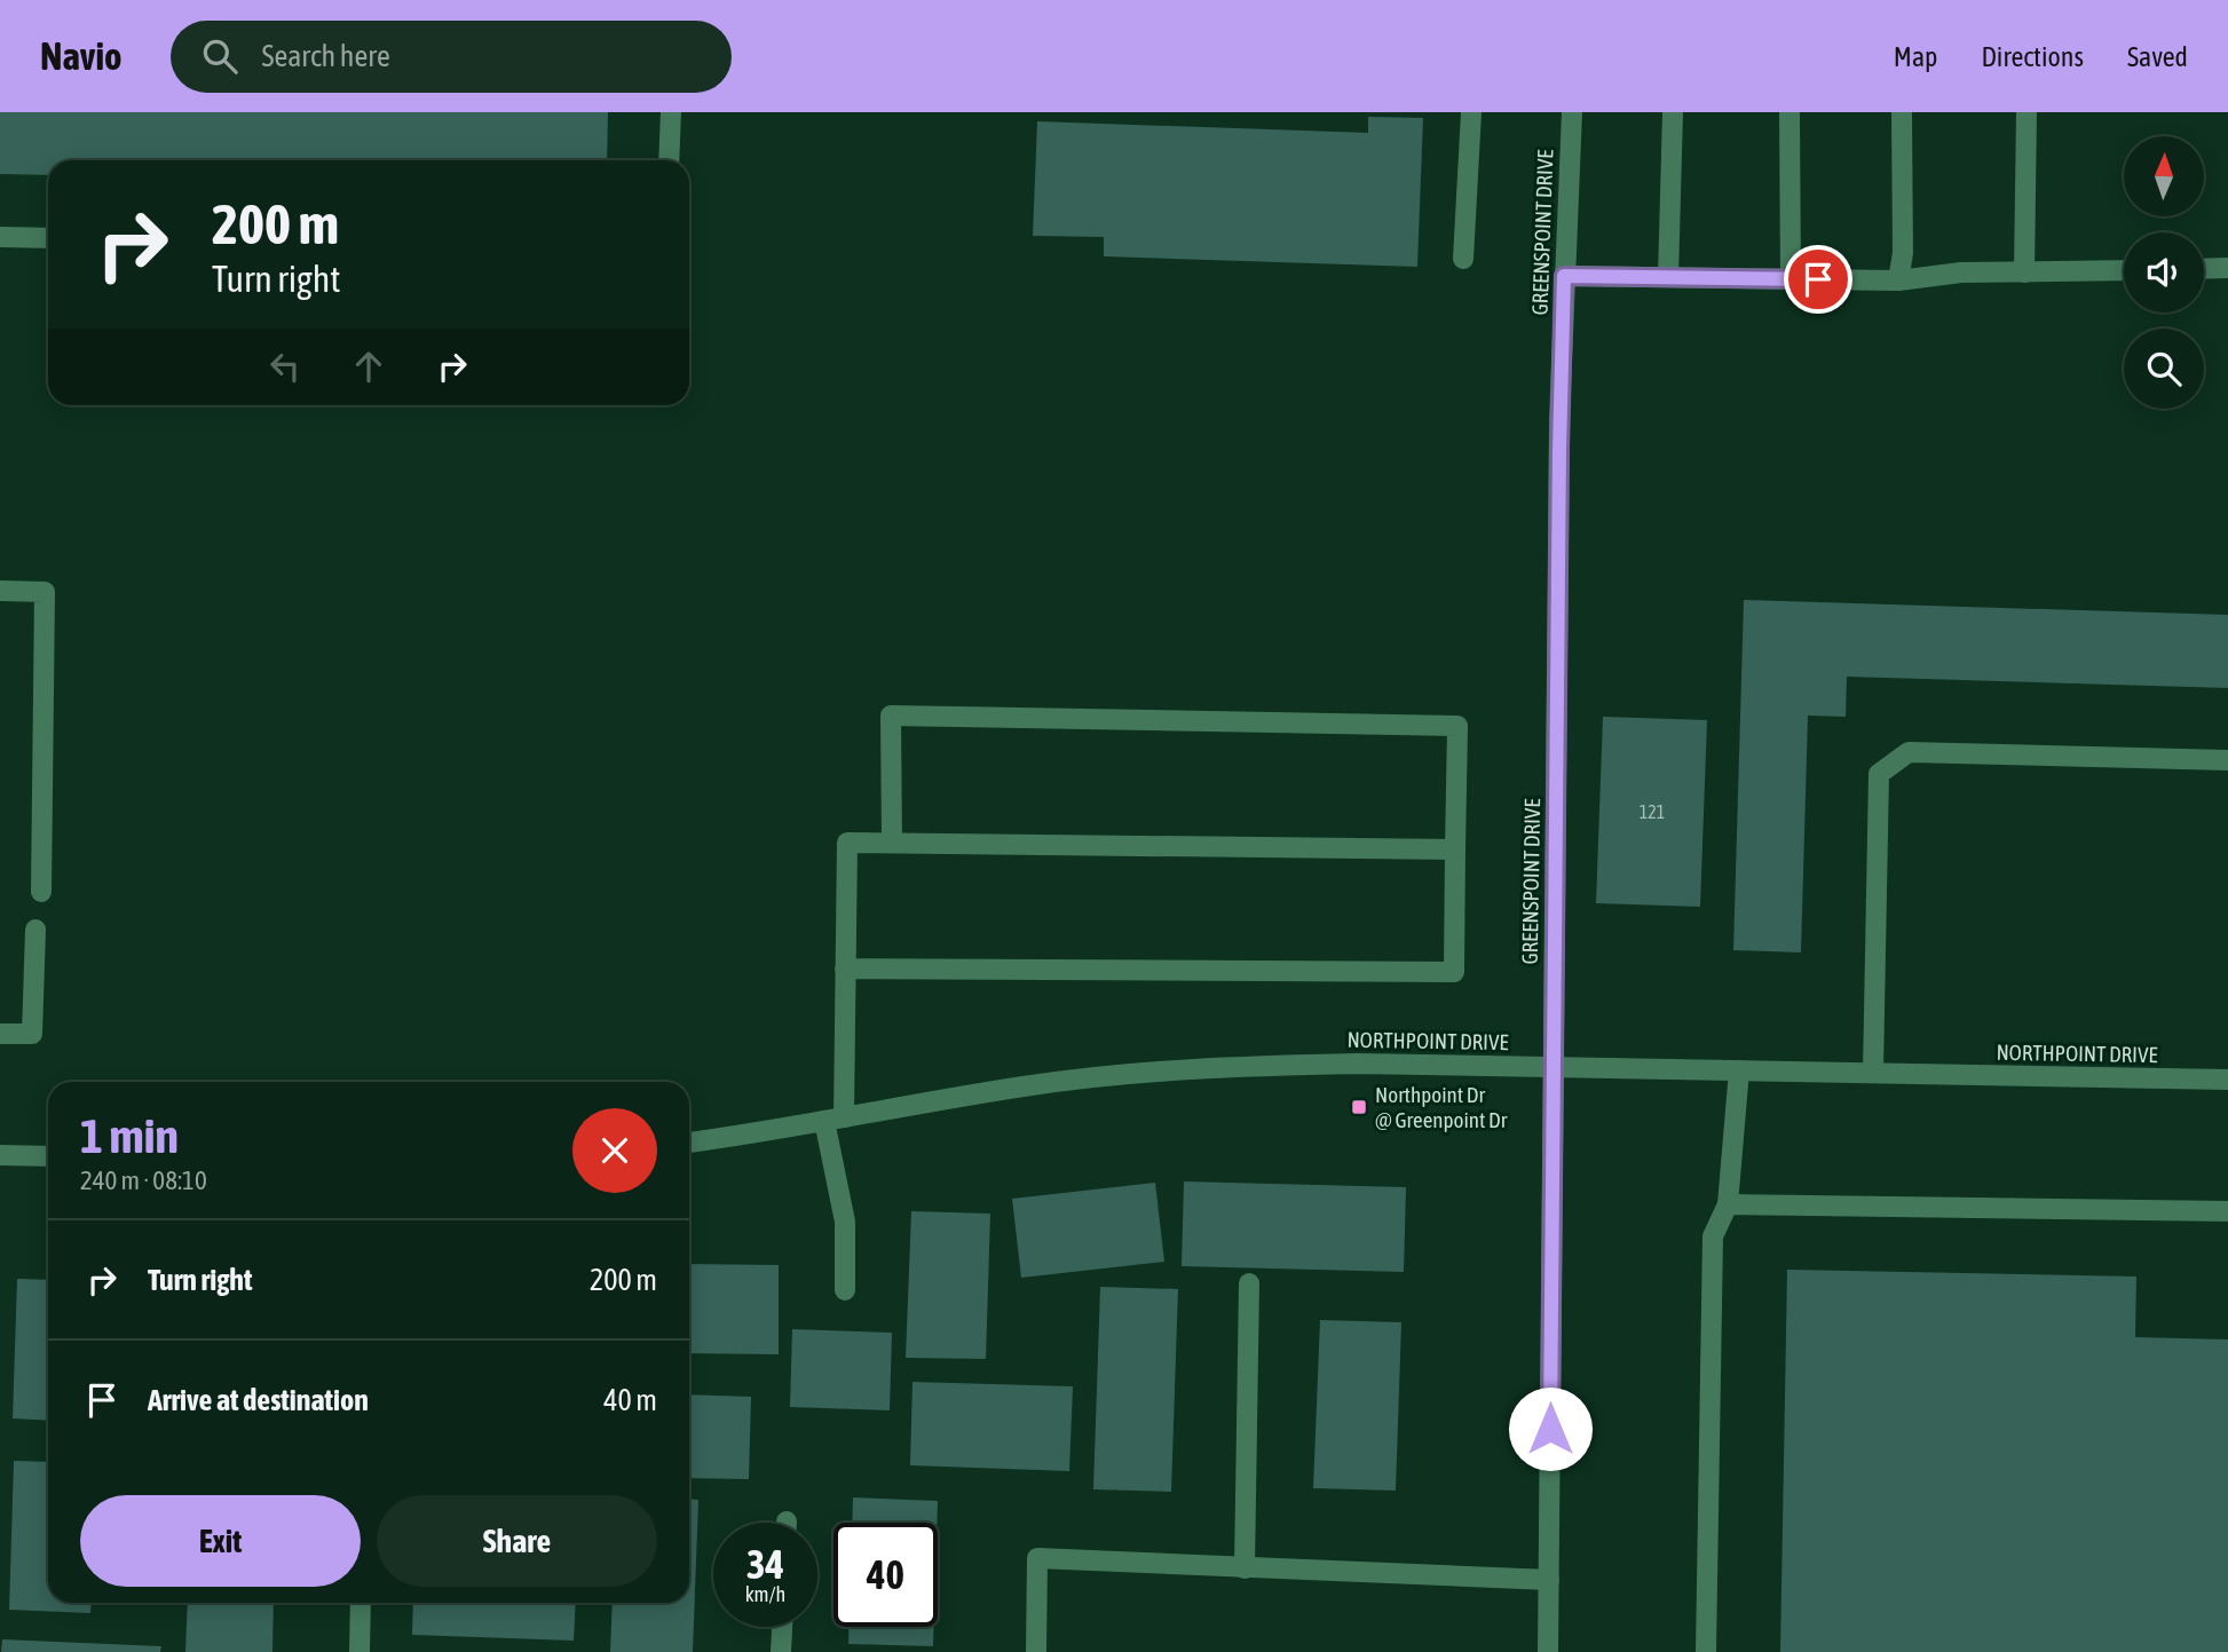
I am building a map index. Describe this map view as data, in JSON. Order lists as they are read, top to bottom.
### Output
{
  "streets": {
    "street": ["GREENSPOINT DRIVE", "NORTHPOINT DRIVE"]
  },
  "crossings": [
    ["GREENSPOINT DRIVE", "NORTHPOINT DRIVE"]
  ],
  "places": {
    "transit": ["Northpoint Dr @ Greenpoint Dr"]
  },
  "house_numbers": ["121"],
  "north": "top",
  "page": {
    "header": "Navio",
    "search": "Search here",
    "nav": ["Map", "Directions", "Saved"],
    "turn": ["200 m", "Turn right"],
    "heading": ["1 min", "240 m · 08:10"],
    "list": [
      {
        "name": "Turn right",
        "value": "200 m"
      },
      {
        "name": "Arrive at destination",
        "value": "40 m"
      }
    ],
    "buttons": ["Exit", "Share"],
    "speed": "34 km/h",
    "limit": "40"
  }
}
